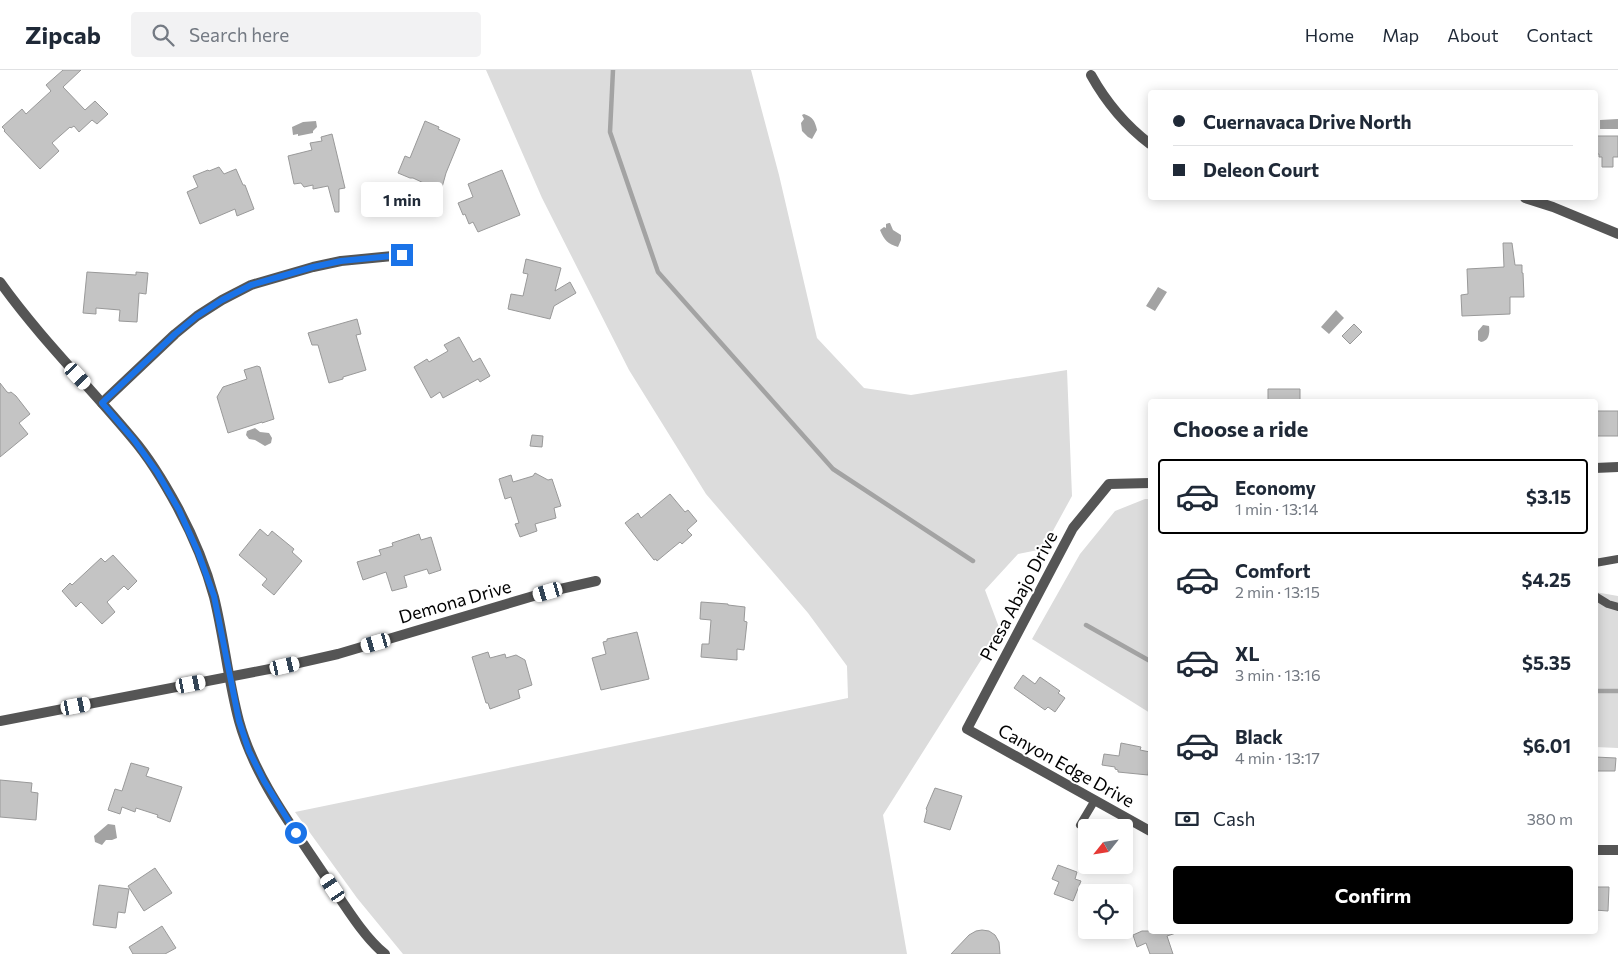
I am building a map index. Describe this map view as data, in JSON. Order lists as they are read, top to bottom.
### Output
{
  "streets": {
    "street": ["Presa Abajo Drive", "Demona Drive", "Canyon Edge Drive"]
  },
  "crossings": [
    ["Presa Abajo Drive", "Canyon Edge Drive"]
  ],
  "north": "bottom left",
  "page": {
    "header": "Zipcab",
    "search": "Search here",
    "nav": [
      "Home",
      "Map",
      "About",
      "Contact"
    ],
    "banner": ["Cuernavaca Drive North", "Deleon Court"],
    "bubble": "1 min",
    "heading": "Choose a ride",
    "list": [
      {
        "name": "Economy",
        "note": "1 min · 13:14",
        "value": "$3.15"
      },
      {
        "name": "Comfort",
        "note": "2 min · 13:15",
        "value": "$4.25"
      },
      {
        "name": "XL",
        "note": "3 min · 13:16",
        "value": "$5.35"
      },
      {
        "name": "Black",
        "note": "4 min · 13:17",
        "value": "$6.01"
      }
    ],
    "pay": ["Cash", "380 m"],
    "buttons": "Confirm"
  }
}
